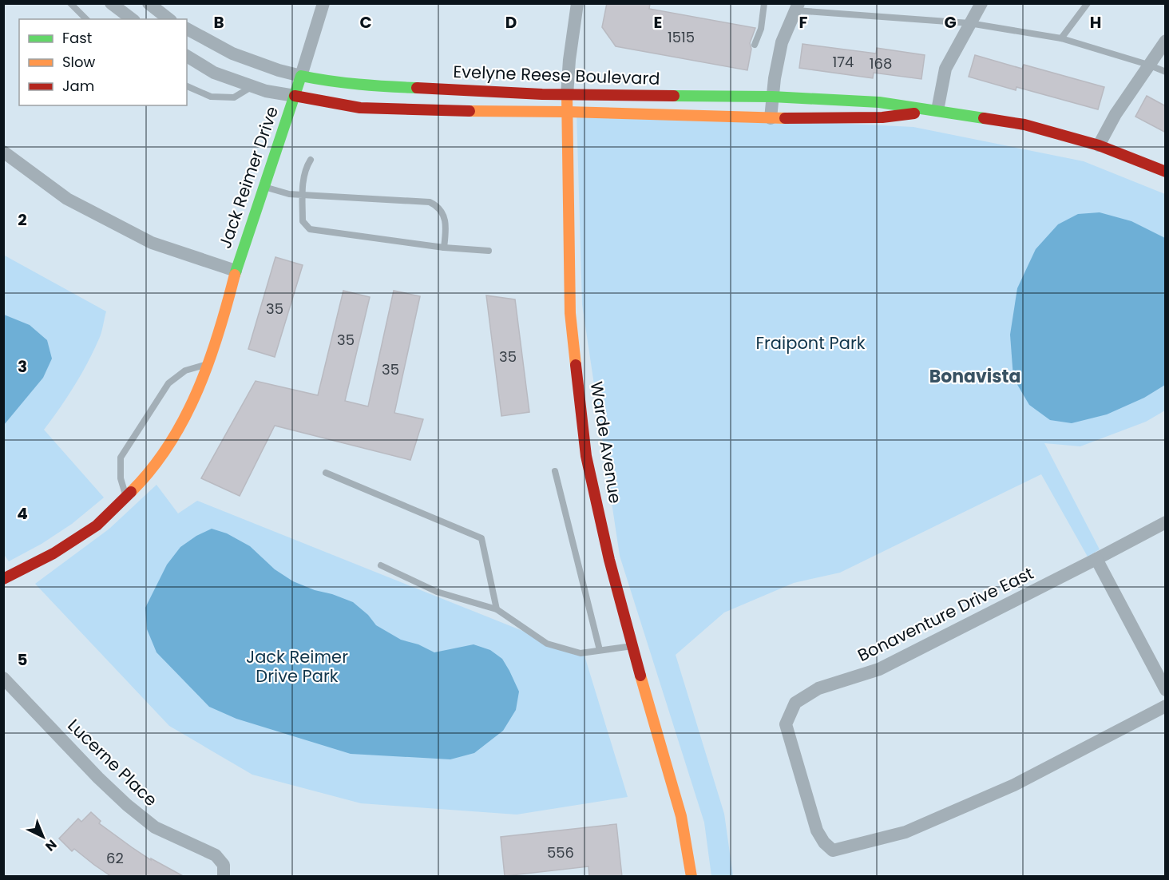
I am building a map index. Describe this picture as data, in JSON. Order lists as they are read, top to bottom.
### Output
{
  "streets": {
    "street": [
      "Evelyne Reese Boulevard",
      "Jack Reimer Drive",
      "Warde Avenue",
      "Bonaventure Drive East",
      "Lucerne Place"
    ]
  },
  "crossings": [
    ["Evelyne Reese Boulevard", "Jack Reimer Drive"],
    ["Evelyne Reese Boulevard", "Warde Avenue"]
  ],
  "districts": ["Bonavista"],
  "parks": ["Fraipont Park", "Jack Reimer Drive Park"],
  "house_numbers": [
    "1515",
    "174",
    "168",
    "35",
    "35",
    "35",
    "35",
    "556",
    "62"
  ],
  "legend": ["Fast", "Slow", "Jam"],
  "north": "bottom right",
  "grid": {
    "columns": [
      "B",
      "C",
      "D",
      "E",
      "F",
      "G",
      "H"
    ],
    "rows": [
      "2",
      "3",
      "4",
      "5"
    ]
  }
}
